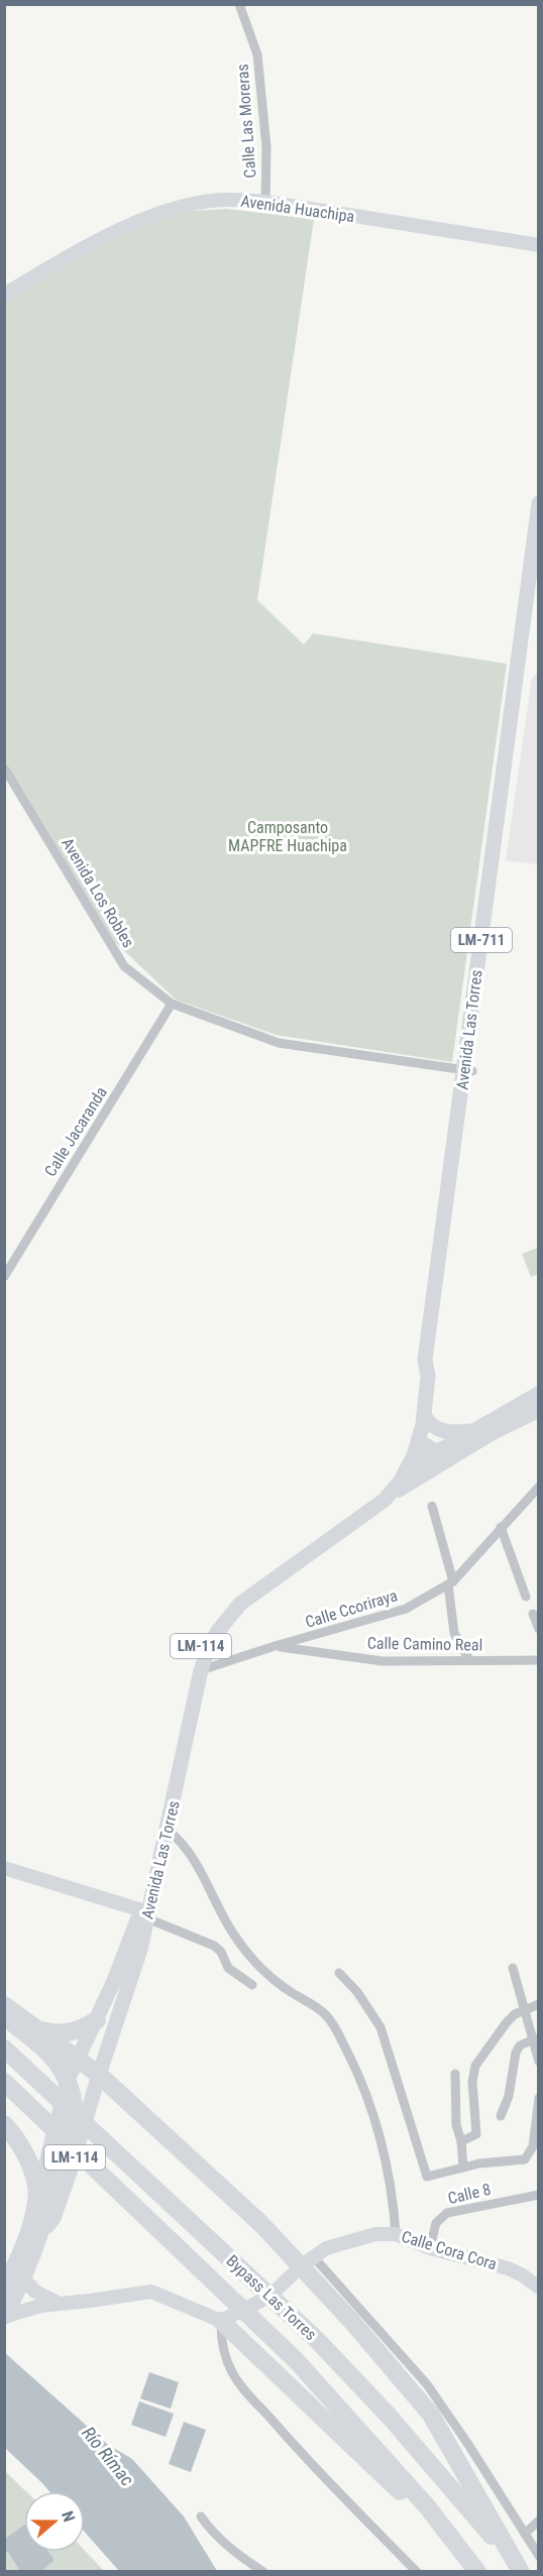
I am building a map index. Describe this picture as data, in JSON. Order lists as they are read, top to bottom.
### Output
{
  "streets": {
    "highway": ["Avenida Las Torres", "Bypass Las Torres"],
    "main road": ["LM-711", "LM-114"],
    "street": [
      "Calle Las Moreras",
      "Avenida Huachipa",
      "Avenida Los Robles",
      "Calle Jacaranda",
      "Calle Ccoriraya",
      "Calle Camino Real",
      "Calle 8",
      "Calle Cora Cora"
    ]
  },
  "crossings": [
    ["Calle Las Moreras", "Avenida Huachipa"],
    ["Avenida Los Robles", "Avenida Las Torres"],
    ["Avenida Los Robles", "Calle Jacaranda"],
    ["Avenida Las Torres", "Calle Ccoriraya"],
    ["Avenida Las Torres", "LM-114"],
    ["Calle Ccoriraya", "Calle Camino Real"],
    ["Calle 8", "Calle Cora Cora"]
  ],
  "water": ["Río Rímac"],
  "parks": ["Camposanto MAPFRE Huachipa"],
  "north": "right"
}
